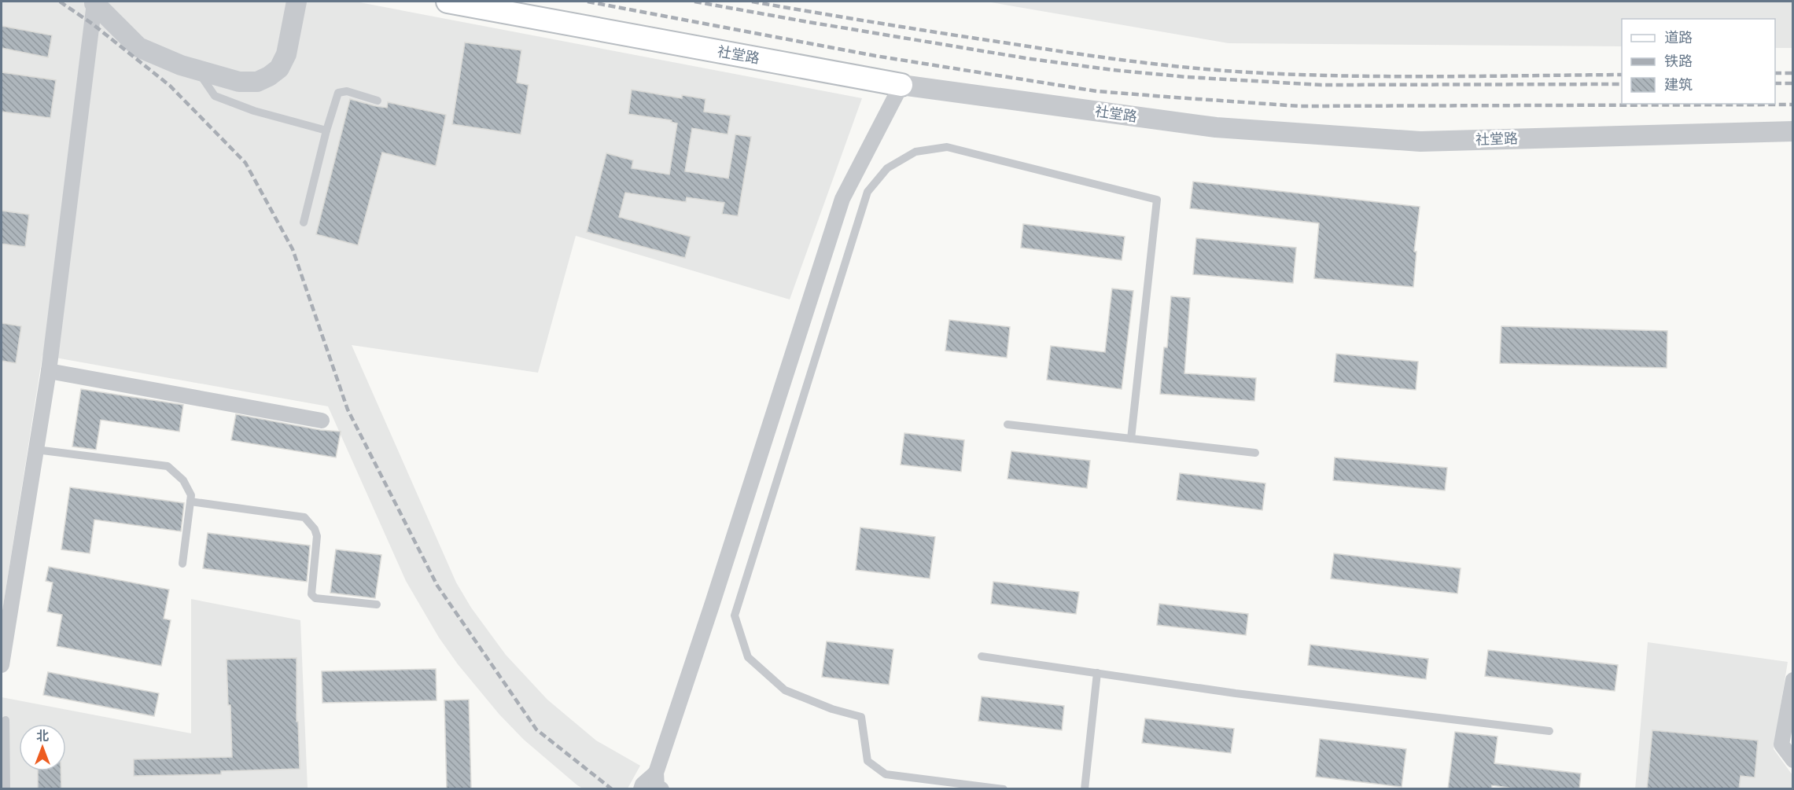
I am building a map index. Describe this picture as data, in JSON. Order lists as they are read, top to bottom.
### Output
{
  "streets": {
    "main road": ["社堂路"]
  },
  "legend": ["道路", "铁路", "建筑"],
  "north": "top"
}
